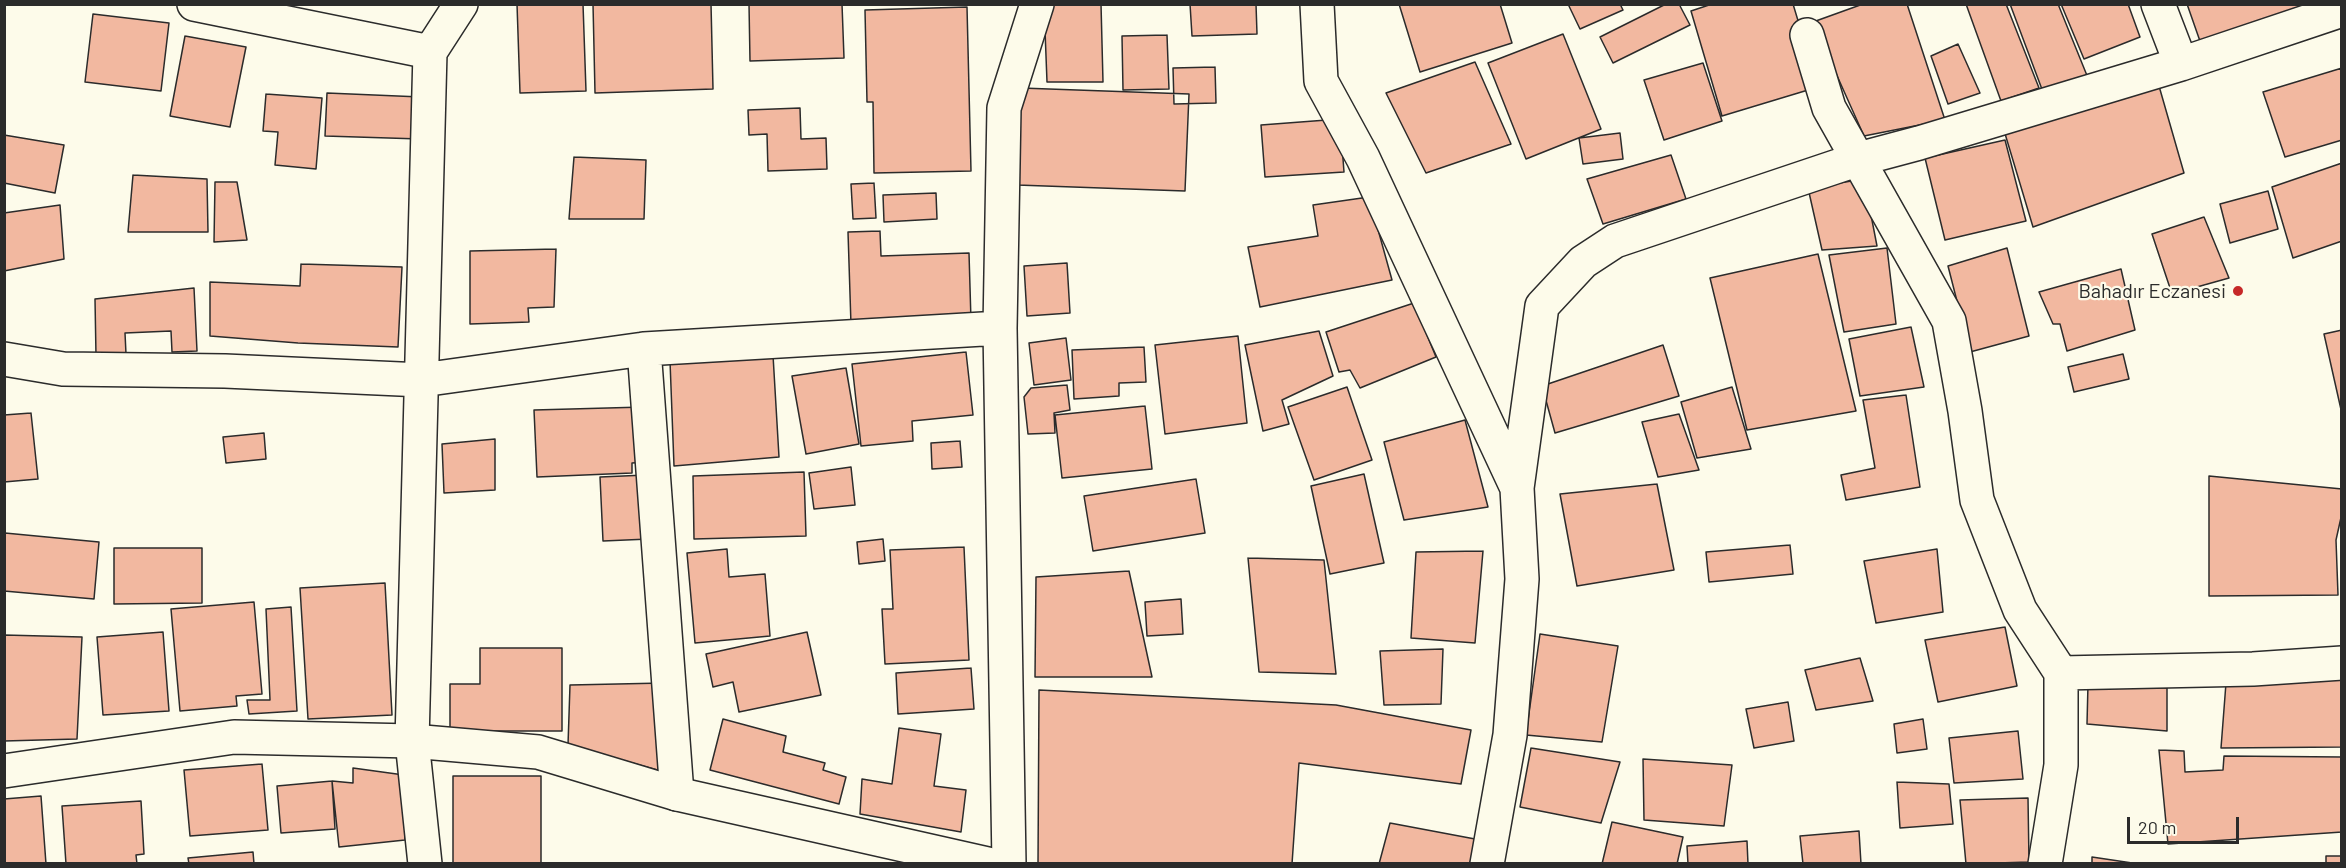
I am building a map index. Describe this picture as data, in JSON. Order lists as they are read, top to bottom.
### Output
{
  "places": ["Bahadır Eczanesi"],
  "scale_bar": "20 m"
}
